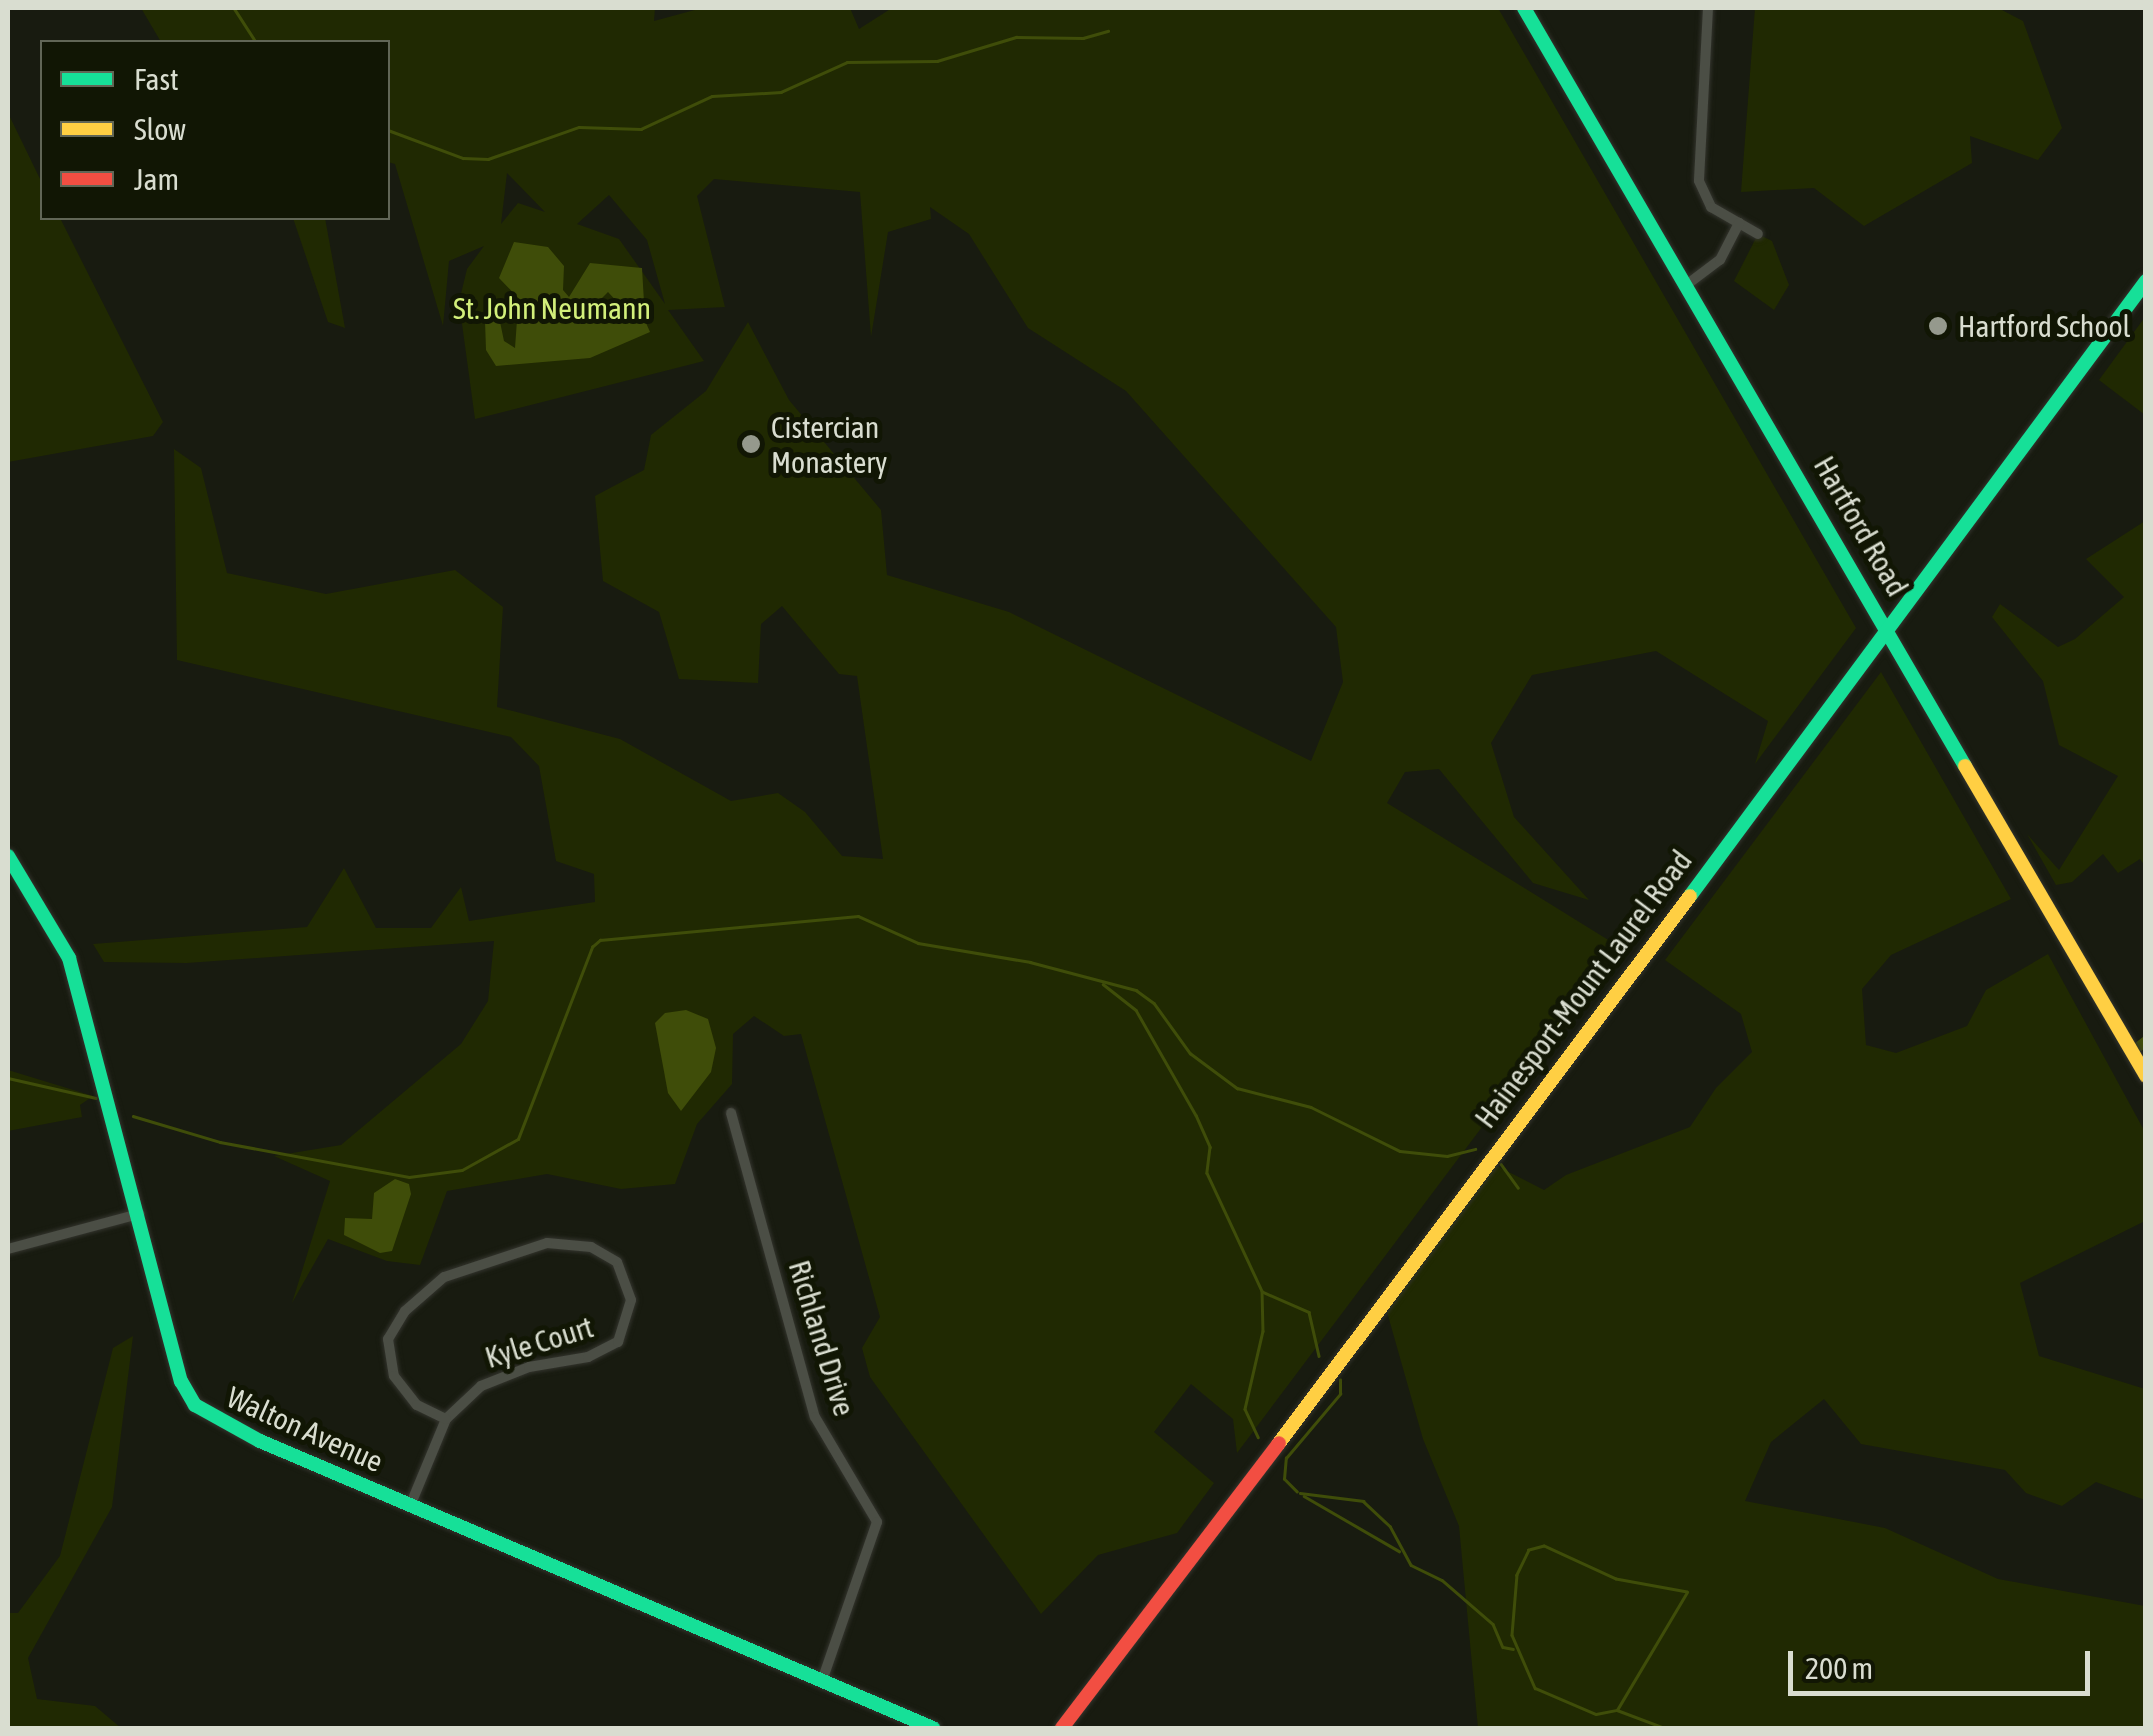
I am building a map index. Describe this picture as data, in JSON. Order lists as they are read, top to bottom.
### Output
{
  "streets": {
    "street": [
      "Hartford Road",
      "Hainesport-Mount Laurel Road",
      "Richland Drive",
      "Kyle Court",
      "Walton Avenue"
    ]
  },
  "crossings": [
    ["Hartford Road", "Hainesport-Mount Laurel Road"],
    ["Richland Drive", "Walton Avenue"],
    ["Kyle Court", "Walton Avenue"]
  ],
  "parks": ["St. John Neumann"],
  "places": ["Hartford School", "Cistercian Monastery"],
  "legend": ["Fast", "Slow", "Jam"],
  "scale_bar": "200 m"
}
